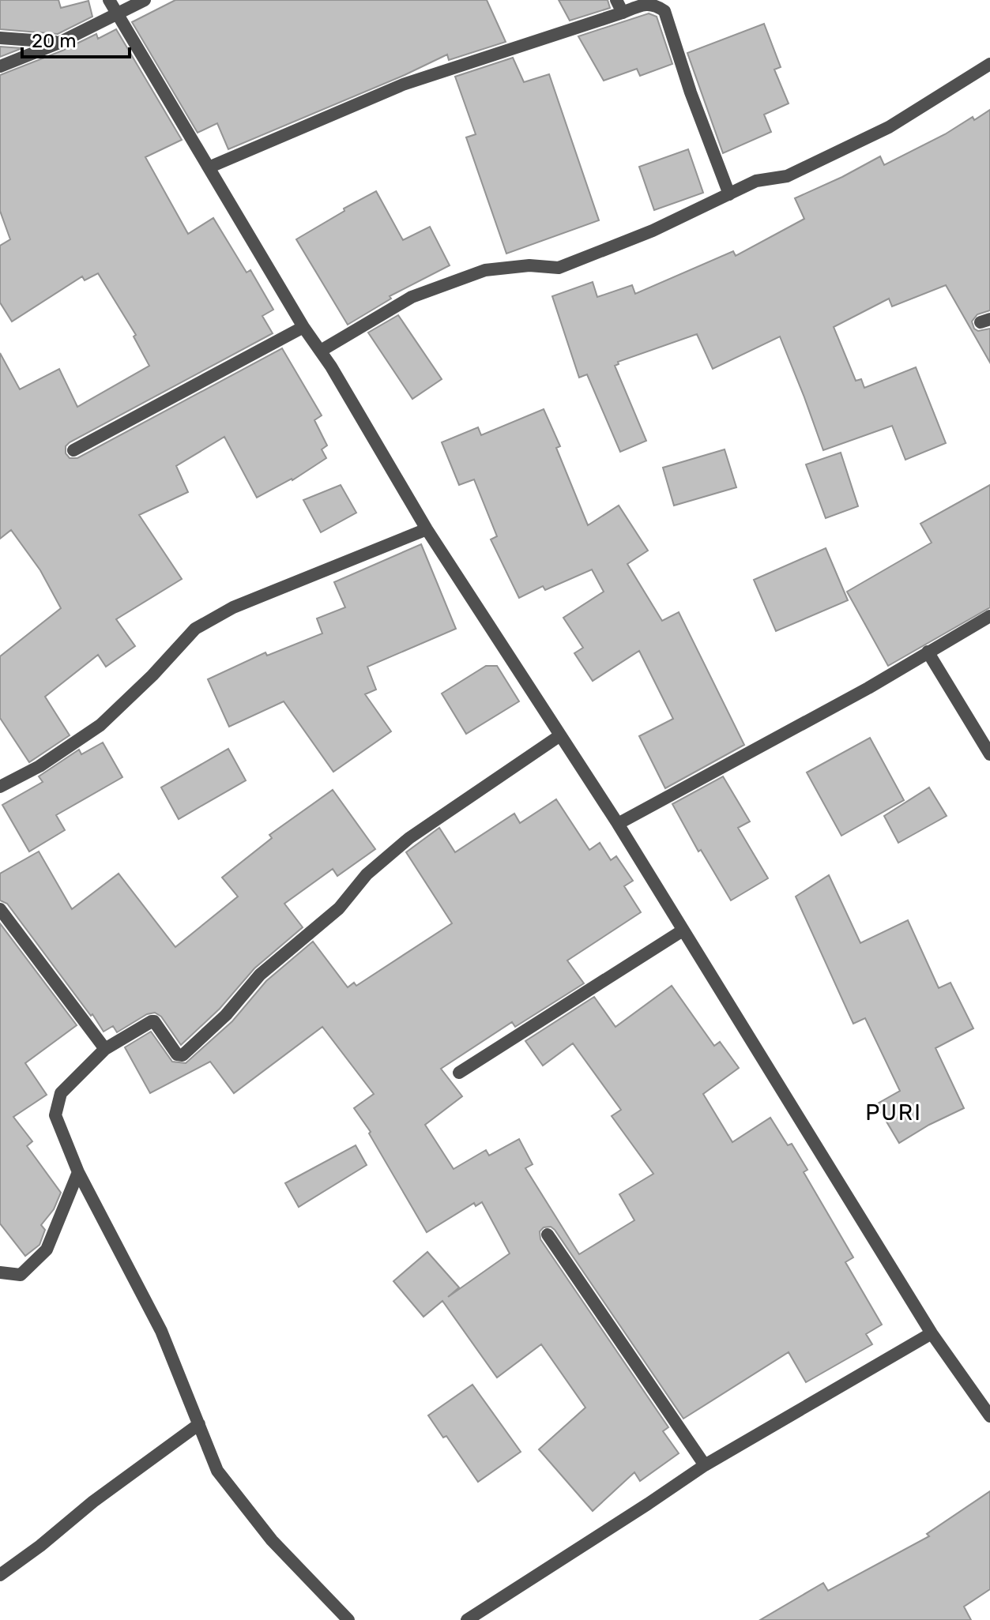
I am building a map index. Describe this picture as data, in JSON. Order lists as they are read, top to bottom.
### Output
{
  "districts": ["PURI"],
  "scale_bar": "20 m"
}
